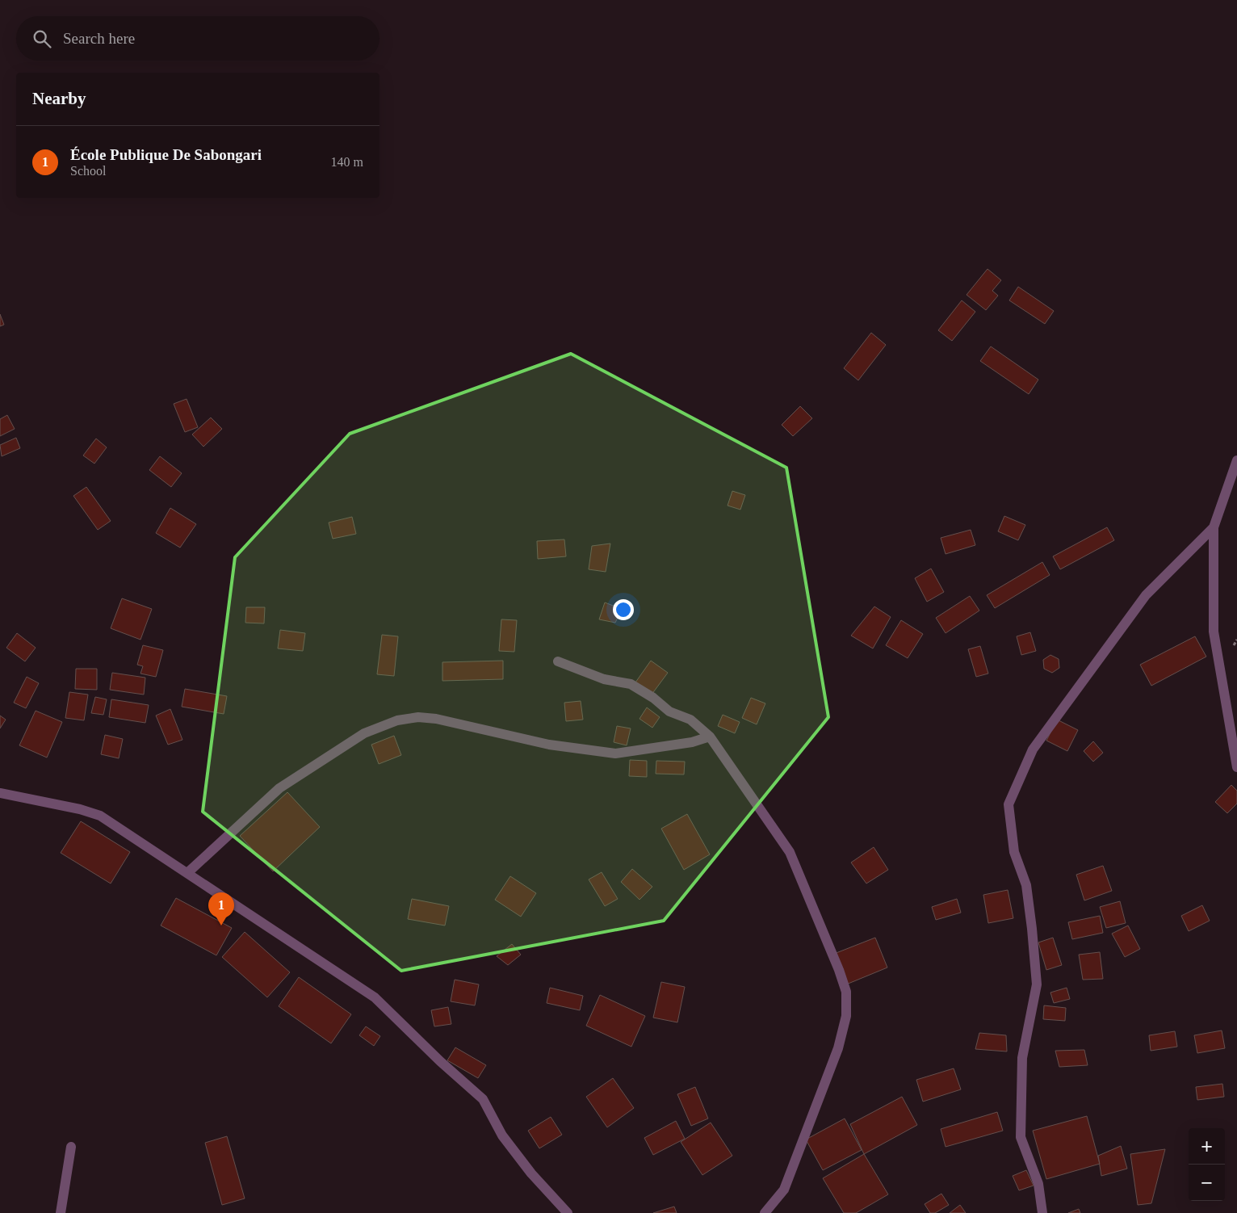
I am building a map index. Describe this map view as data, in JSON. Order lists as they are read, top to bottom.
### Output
{
  "page": {
    "search": "Search here",
    "heading": "Nearby",
    "list": [
      {
        "mark": "1",
        "name": "École Publique De Sabongari",
        "note": "School",
        "value": "140 m"
      }
    ],
    "pins": "1",
    "map_buttons": ["+", "−"]
  }
}
